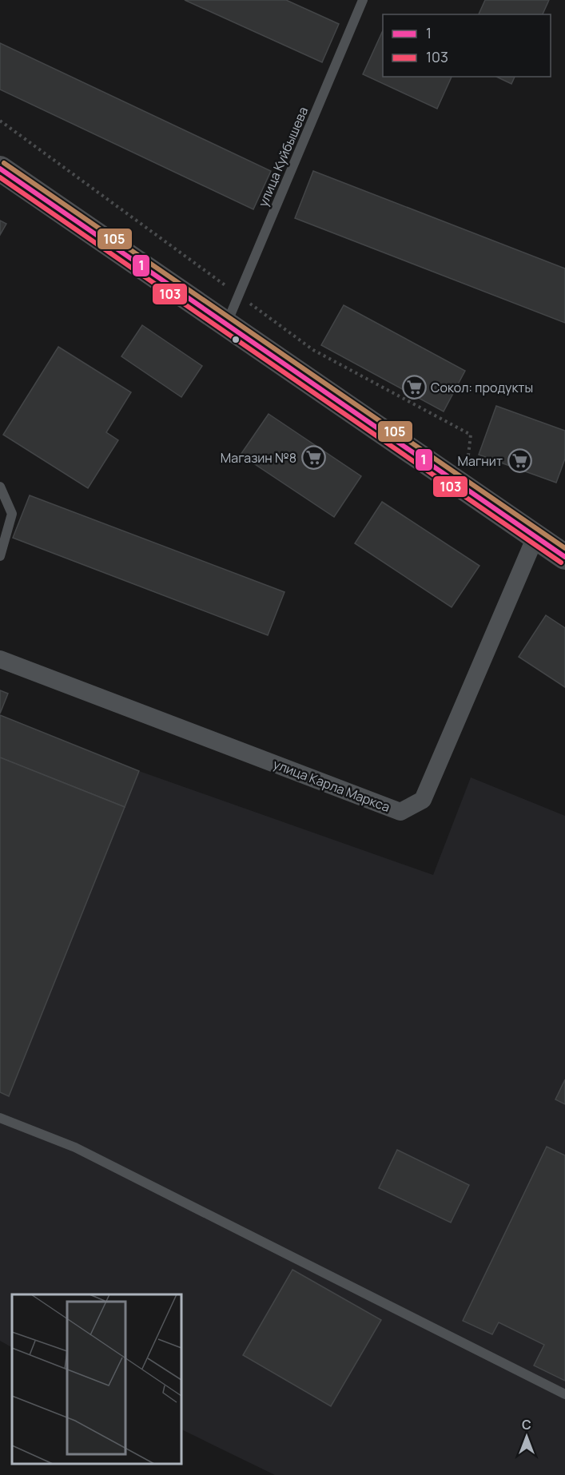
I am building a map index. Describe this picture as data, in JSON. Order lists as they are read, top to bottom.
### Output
{
  "streets": {
    "street": ["улица Карла Маркса"],
    "lane": ["улица Куйбышева"]
  },
  "places": {
    "supermarket": ["Сокол: продукты", "Магазин №8", "Магнит"]
  },
  "lines": ["transit line 105", "transit line 1", "transit line 103"],
  "legend": ["1", "103"],
  "north": "top"
}
